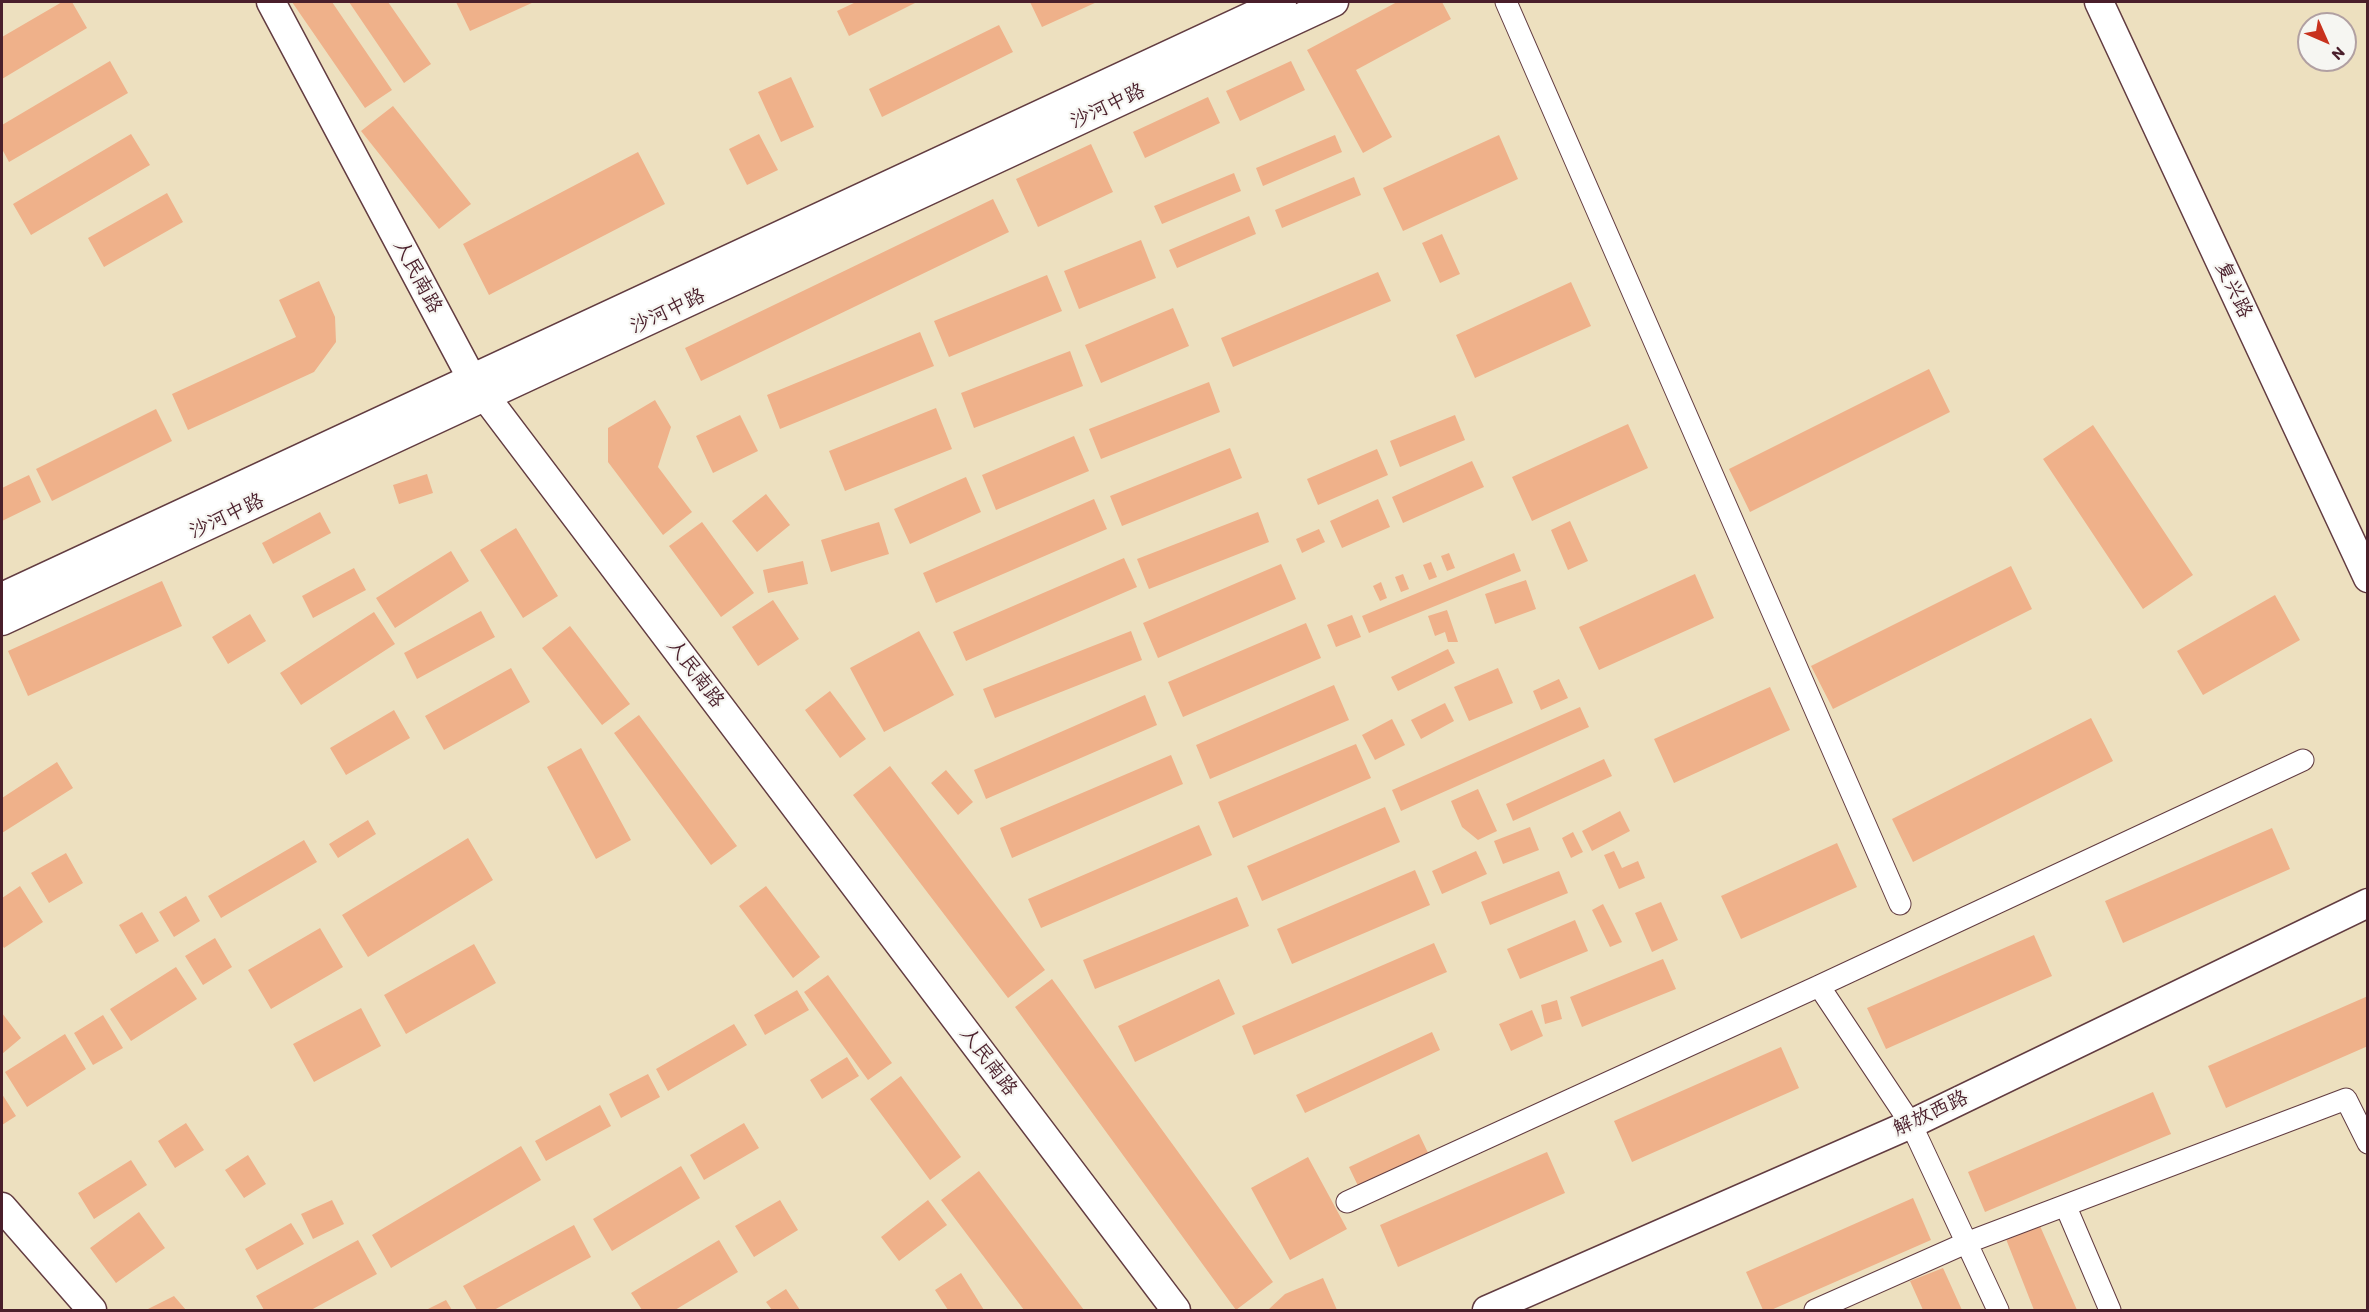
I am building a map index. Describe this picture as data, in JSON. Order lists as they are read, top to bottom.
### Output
{
  "streets": {
    "street": [
      "沙河中路",
      "人民南路",
      "复兴路",
      "解放西路"
    ]
  },
  "crossings": [
    ["沙河中路", "人民南路"]
  ],
  "north": "bottom right"
}
